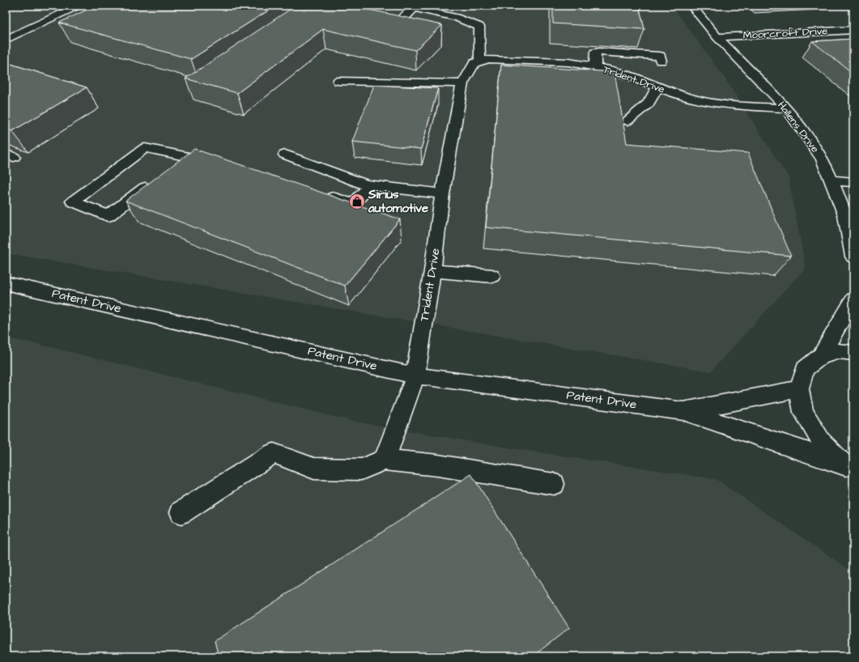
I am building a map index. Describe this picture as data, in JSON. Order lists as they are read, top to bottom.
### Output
{
  "streets": {
    "street": [
      "Moorcroft Drive",
      "Trident Drive",
      "Hallens Drive",
      "Patent Drive"
    ]
  },
  "crossings": [
    ["Moorcroft Drive", "Hallens Drive"],
    ["Trident Drive", "Hallens Drive"],
    ["Trident Drive", "Patent Drive"]
  ],
  "places": {
    "shop": ["Sirius automotive"]
  }
}
